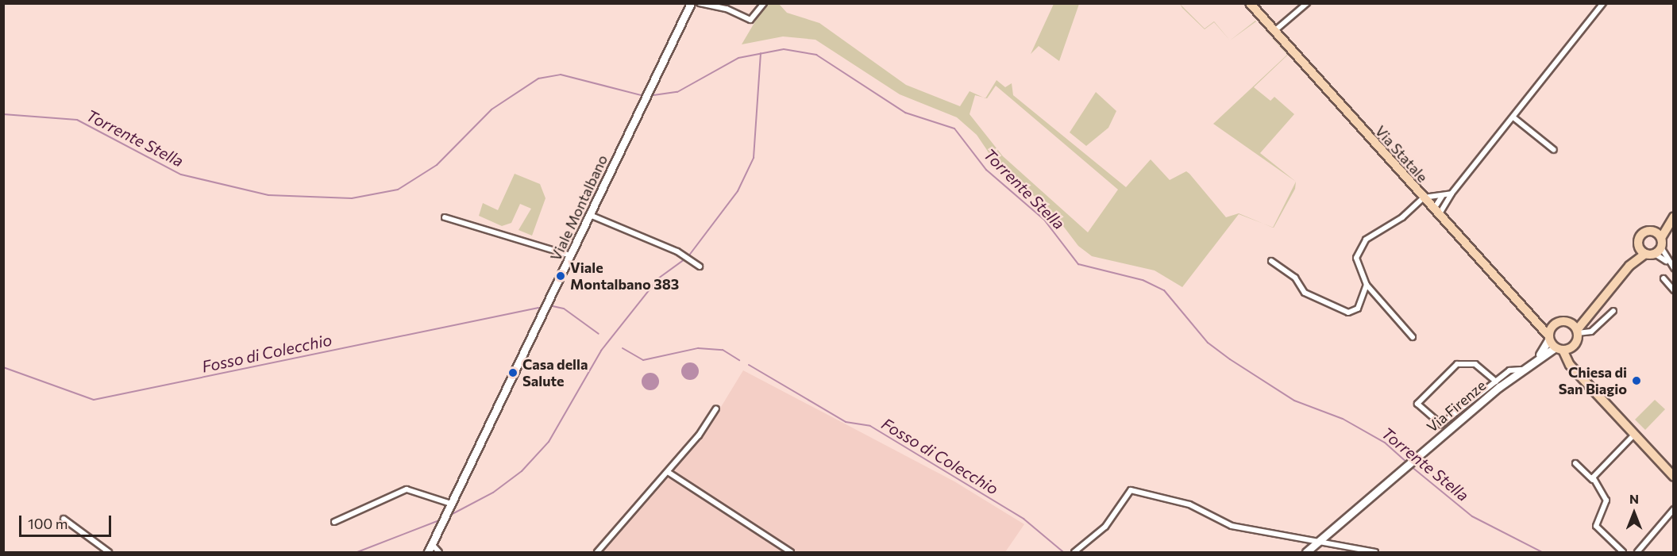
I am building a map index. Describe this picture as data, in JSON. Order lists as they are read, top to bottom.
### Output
{
  "streets": {
    "main road": ["Via Statale", "Viale Montalbano", "Via Firenze"]
  },
  "water": ["Torrente Stella", "Fosso di Colecchio"],
  "places": ["Viale Montalbano 383", "Casa della Salute", "Chiesa di San Biagio"],
  "scale_bar": "100 m",
  "north": "top"
}
